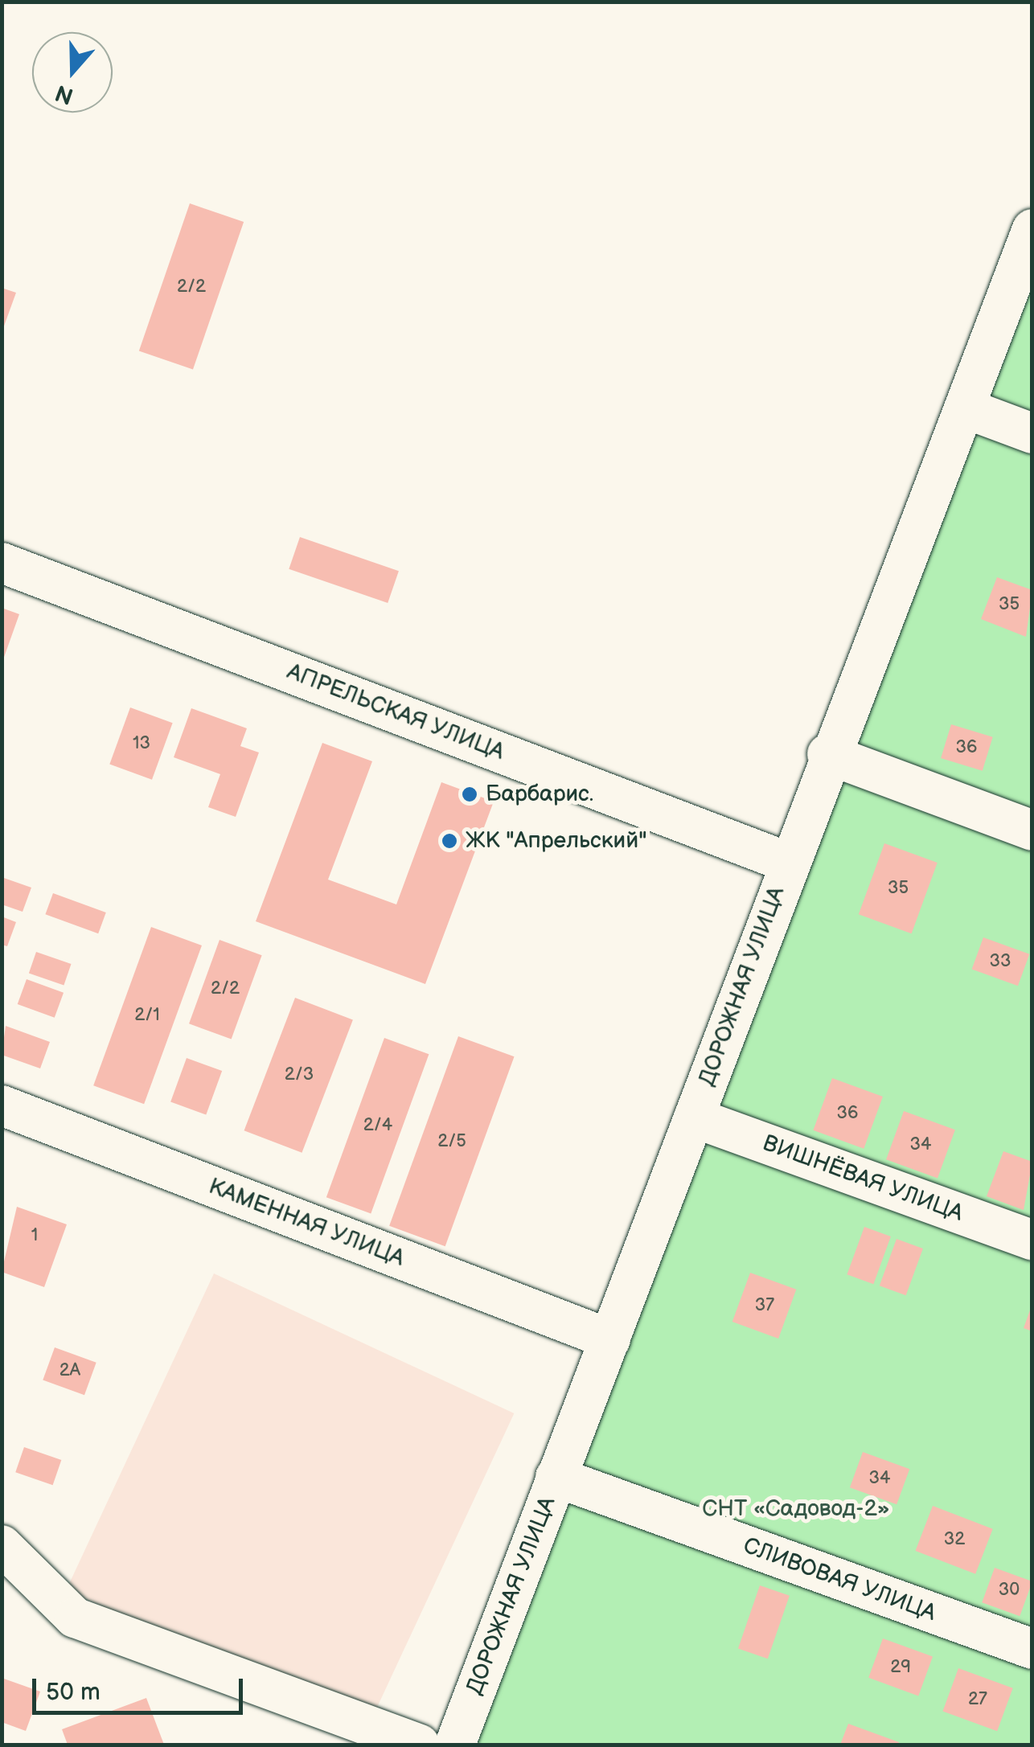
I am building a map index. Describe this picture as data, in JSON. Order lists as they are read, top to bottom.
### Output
{
  "streets": {
    "street": [
      "АПРЕЛЬСКАЯ УЛИЦА",
      "ДОРОЖНАЯ УЛИЦА",
      "ВИШНЁВАЯ УЛИЦА",
      "КАМЕННАЯ УЛИЦА",
      "СЛИВОВАЯ УЛИЦА"
    ]
  },
  "crossings": [
    ["АПРЕЛЬСКАЯ УЛИЦА", "ДОРОЖНАЯ УЛИЦА"],
    ["ДОРОЖНАЯ УЛИЦА", "ВИШНЁВАЯ УЛИЦА"],
    ["ДОРОЖНАЯ УЛИЦА", "КАМЕННАЯ УЛИЦА"],
    ["ДОРОЖНАЯ УЛИЦА", "СЛИВОВАЯ УЛИЦА"]
  ],
  "parks": ["СНТ «Садовод-2»"],
  "places": ["Барбарис.", "ЖК \"Апрельский\""],
  "house_numbers": [
    "2/2",
    "35",
    "13",
    "36",
    "35",
    "33",
    "2/2",
    "2/1",
    "2/3",
    "36",
    "2/4",
    "2/5",
    "34",
    "1",
    "37",
    "2А",
    "34",
    "32",
    "30",
    "29",
    "27"
  ],
  "scale_bar": "50 m",
  "north": "bottom"
}
